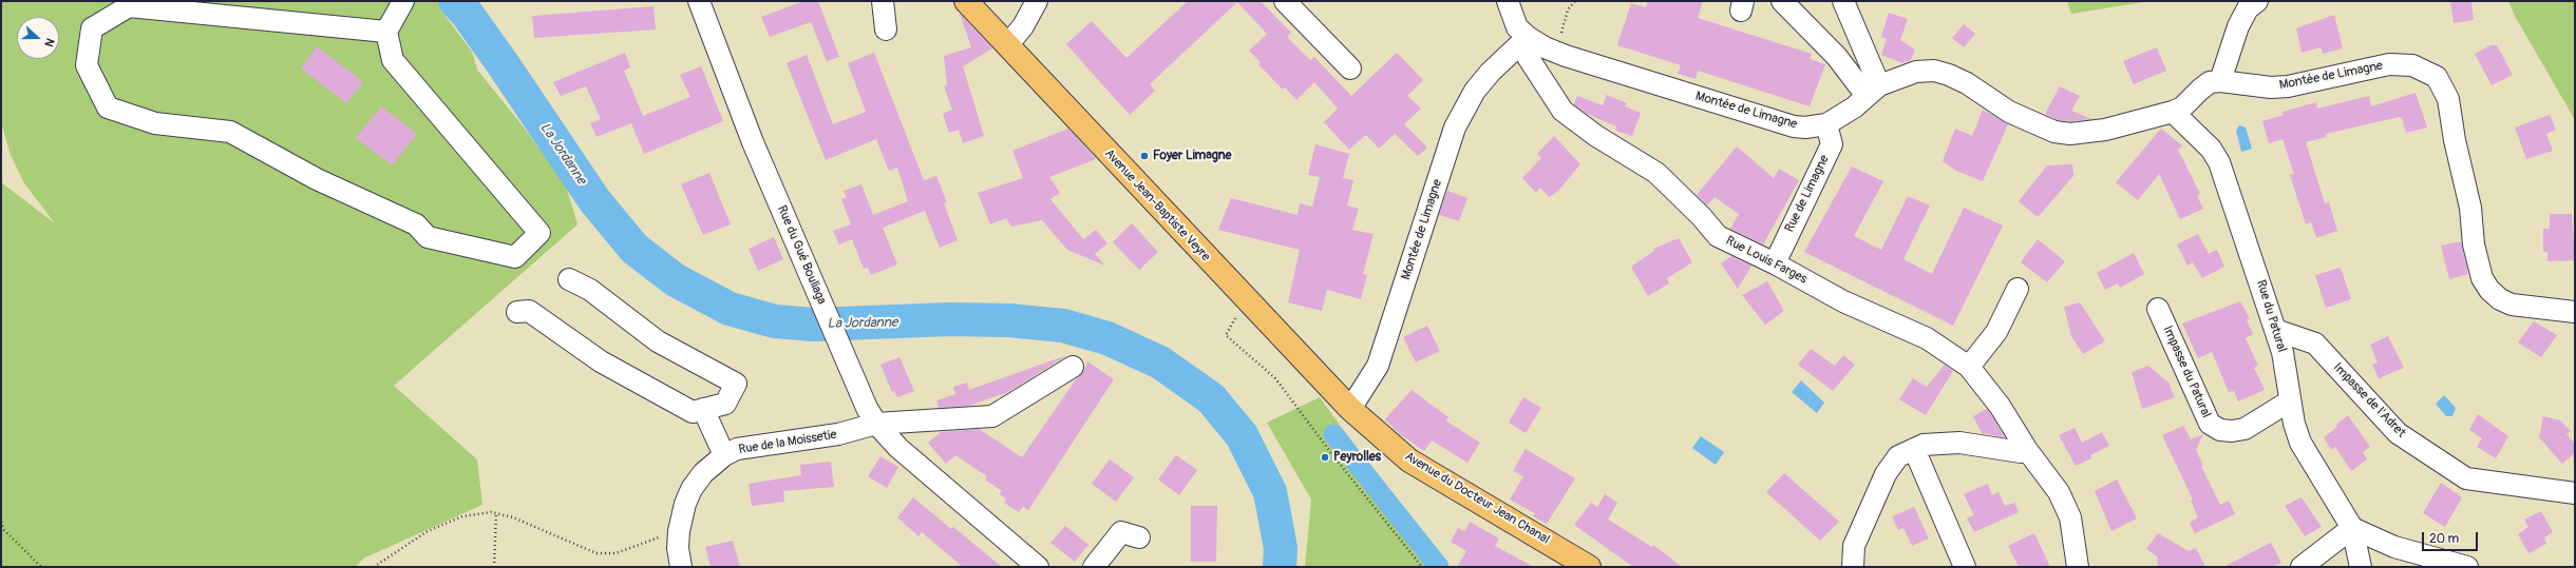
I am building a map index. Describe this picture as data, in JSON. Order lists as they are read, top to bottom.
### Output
{
  "streets": {
    "main road": ["Avenue Jean-Baptiste Veyre", "Avenue du Docteur Jean Chanal"],
    "street": [
      "Montée de Limagne",
      "Rue de Limagne",
      "Rue du Gué Bouliaga",
      "Rue Louis Farges",
      "Rue du Patural",
      "Impasse du Patural",
      "Impasse de l'Adret",
      "Rue de la Moissetie"
    ]
  },
  "crossings": [
    ["Montée de Limagne", "Rue de Limagne"],
    ["Montée de Limagne", "Avenue Jean-Baptiste Veyre"],
    ["Montée de Limagne", "Rue Louis Farges"],
    ["Montée de Limagne", "Rue du Patural"],
    ["Montée de Limagne", "Avenue du Docteur Jean Chanal"],
    ["Rue de Limagne", "Rue Louis Farges"],
    ["Avenue Jean-Baptiste Veyre", "Avenue du Docteur Jean Chanal"],
    ["Rue du Gué Bouliaga", "Rue de la Moissetie"],
    ["Rue du Patural", "Impasse du Patural"],
    ["Rue du Patural", "Impasse de l'Adret"]
  ],
  "water": ["La Jordanne"],
  "places": ["Foyer Limagne", "Peyrolles"],
  "scale_bar": "20 m",
  "north": "right"
}
